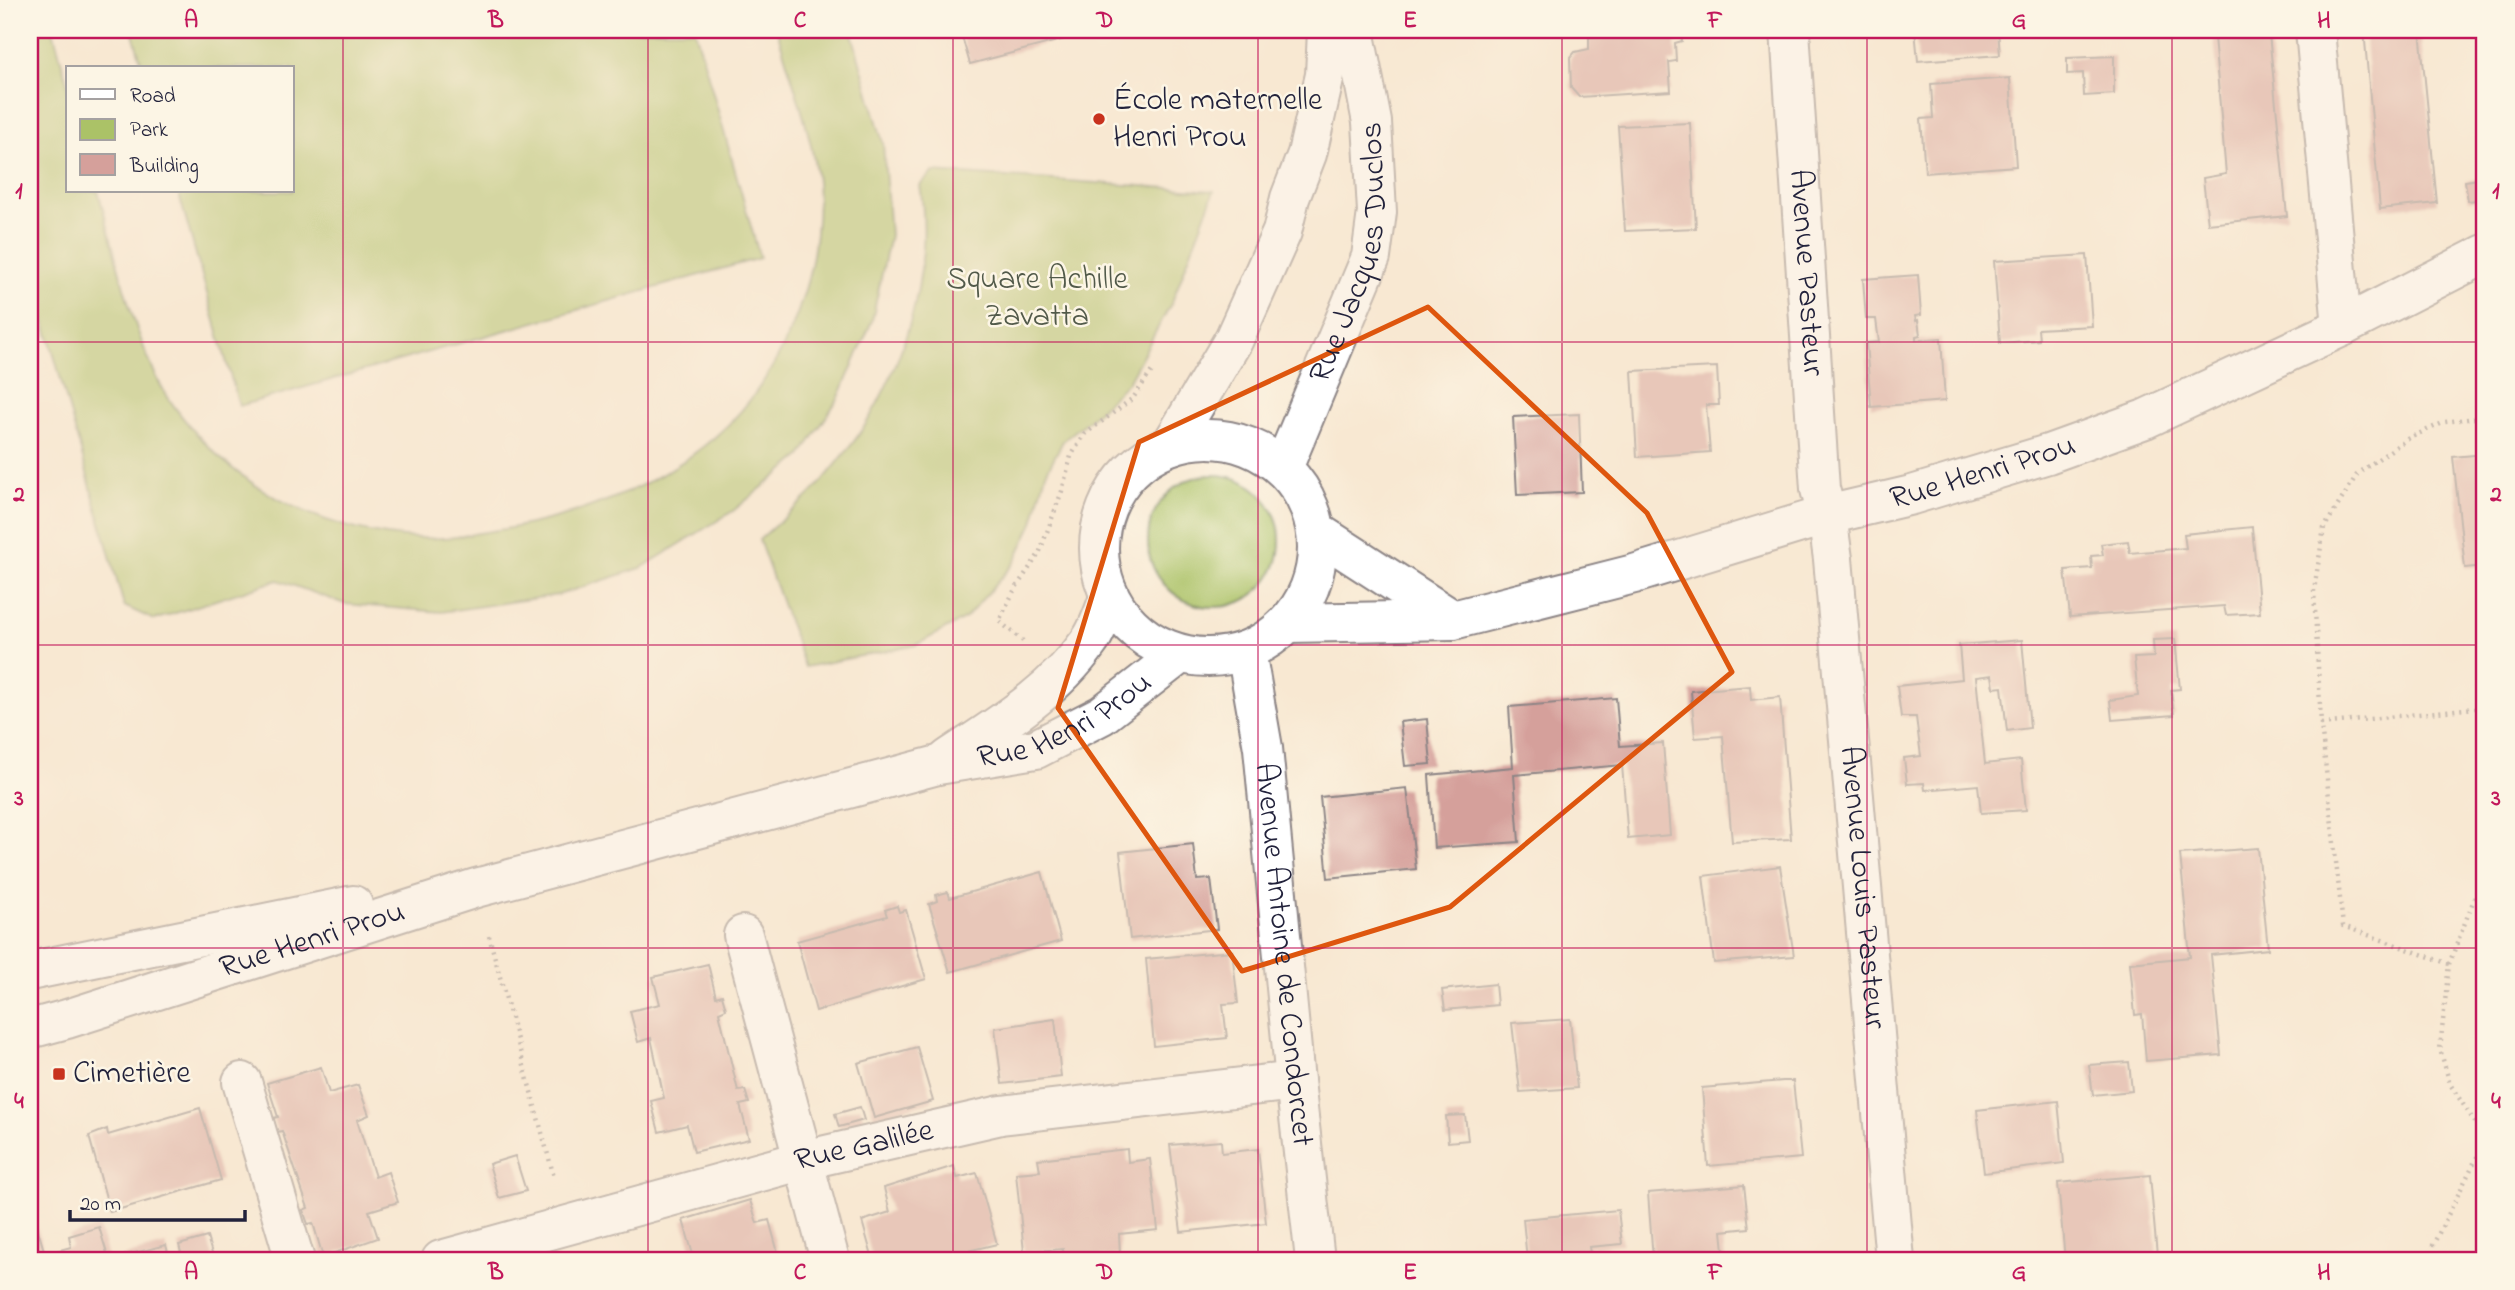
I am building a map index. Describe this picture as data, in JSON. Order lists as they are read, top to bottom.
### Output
{
  "streets": {
    "street": [
      "Rue Jacques Duclos",
      "Avenue Pasteur",
      "Rue Henri Prou",
      "Avenue Louis Pasteur",
      "Avenue Antoine de Condorcet",
      "Rue Galilée"
    ]
  },
  "crossings": [
    ["Rue Jacques Duclos", "Rue Henri Prou"],
    ["Rue Jacques Duclos", "Avenue Antoine de Condorcet"],
    ["Avenue Pasteur", "Rue Henri Prou"],
    ["Avenue Pasteur", "Avenue Louis Pasteur"],
    ["Rue Henri Prou", "Avenue Louis Pasteur"],
    ["Rue Henri Prou", "Avenue Antoine de Condorcet"],
    ["Avenue Antoine de Condorcet", "Rue Galilée"]
  ],
  "parks": ["Square Achille Zavatta"],
  "places": {
    "other": ["École maternelle Henri Prou"],
    "transit": ["Cimetière"]
  },
  "legend": ["Road", "Park", "Building"],
  "scale_bar": "20 m",
  "grid": {
    "columns": [
      "A",
      "B",
      "C",
      "D",
      "E",
      "F",
      "G",
      "H"
    ],
    "rows": [
      "1",
      "2",
      "3",
      "4"
    ]
  }
}
